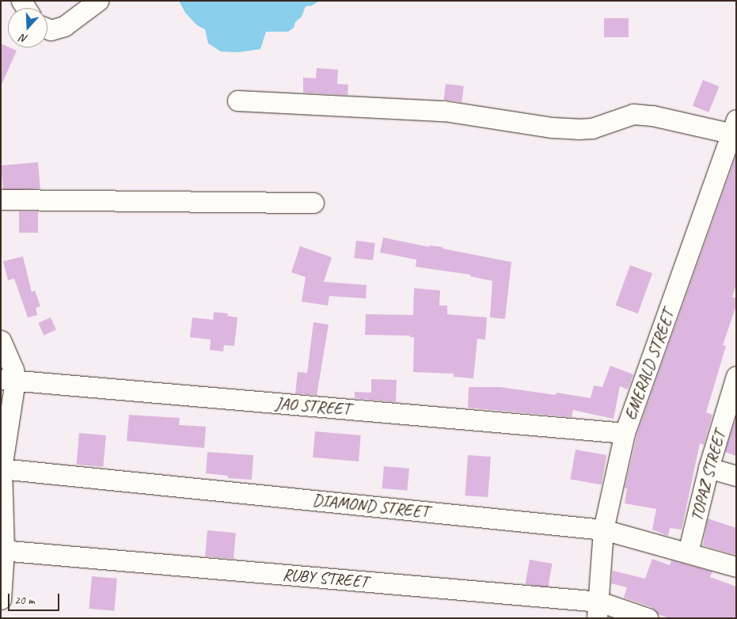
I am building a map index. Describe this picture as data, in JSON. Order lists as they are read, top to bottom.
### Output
{
  "streets": {
    "street": [
      "EMERALD STREET",
      "JAO STREET",
      "TOPAZ STREET",
      "DIAMOND STREET",
      "RUBY STREET"
    ]
  },
  "crossings": [
    ["EMERALD STREET", "JAO STREET"],
    ["EMERALD STREET", "DIAMOND STREET"],
    ["EMERALD STREET", "RUBY STREET"],
    ["TOPAZ STREET", "DIAMOND STREET"]
  ],
  "scale_bar": "20 m",
  "north": "bottom"
}
